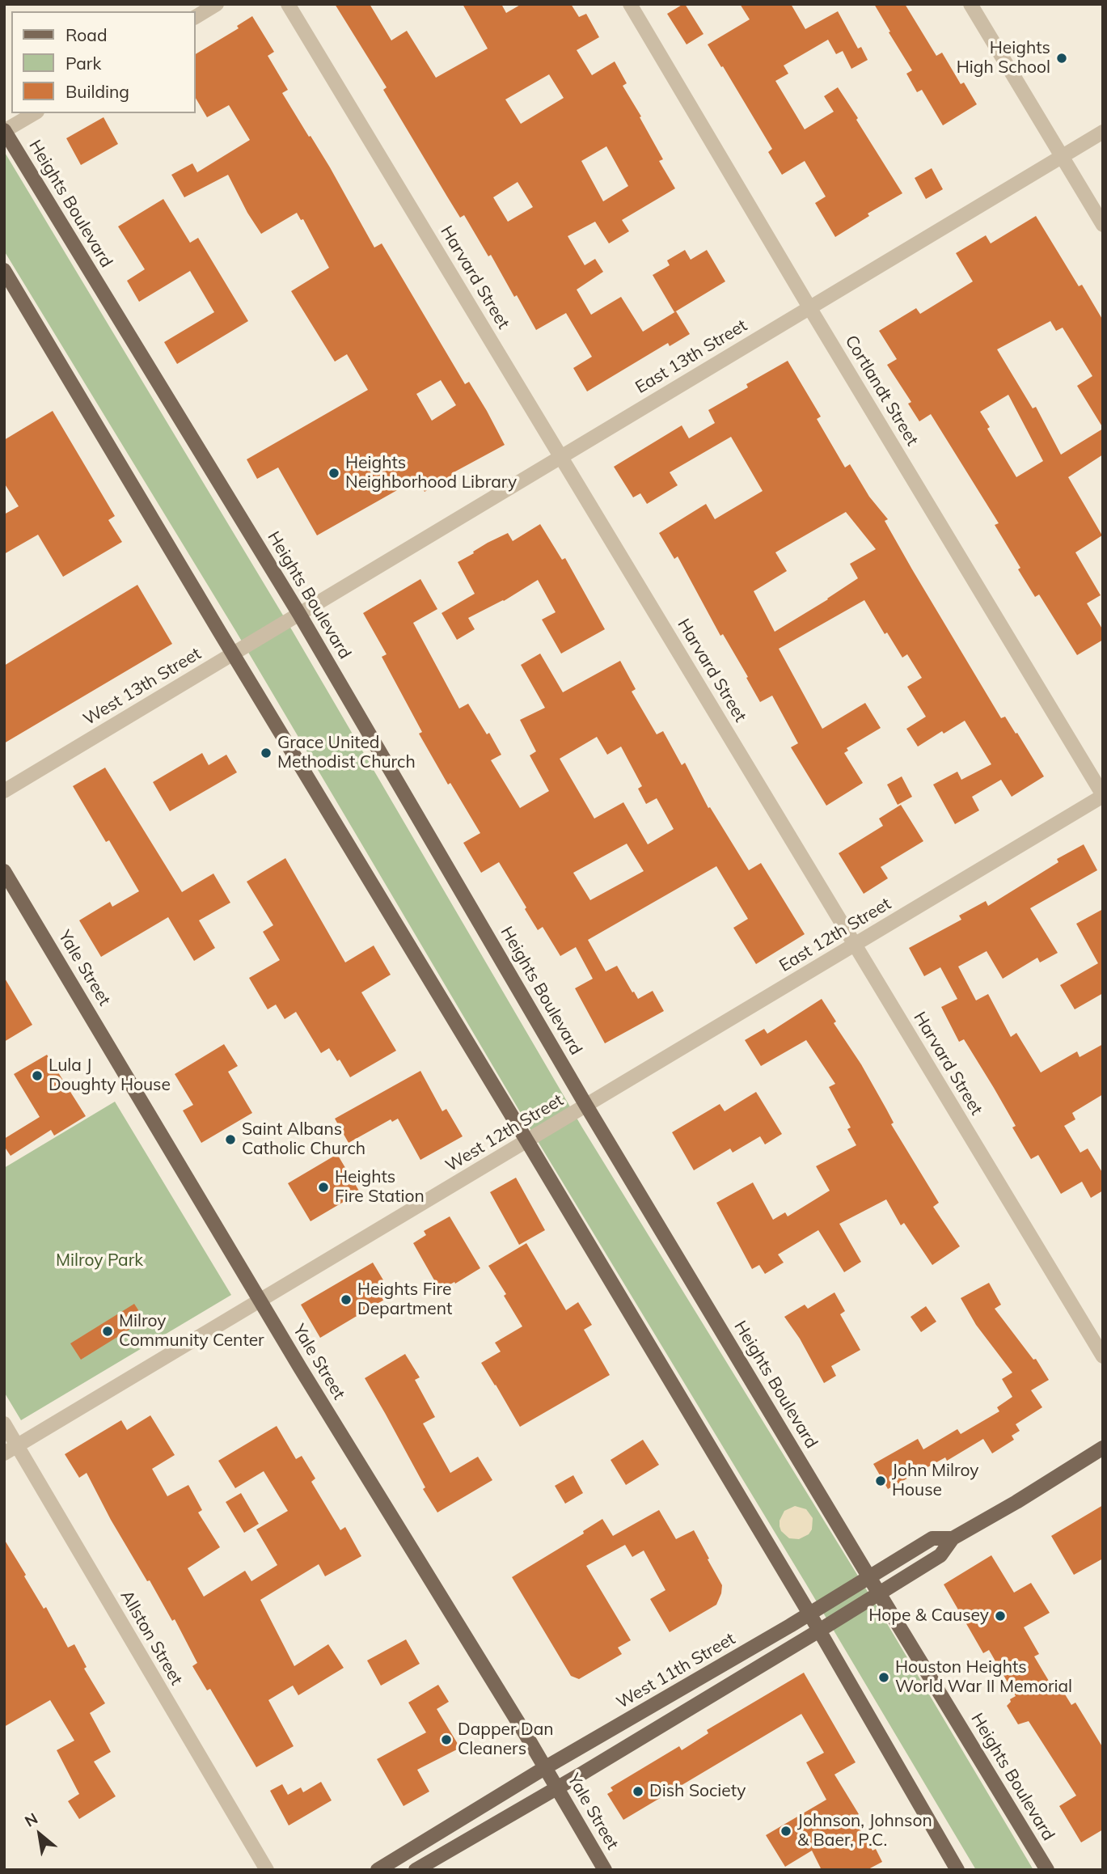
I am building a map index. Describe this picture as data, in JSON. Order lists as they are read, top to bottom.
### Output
{
  "streets": {
    "main road": ["Heights Boulevard", "Yale Street", "West 11th Street"],
    "street": [
      "Harvard Street",
      "East 13th Street",
      "Cortlandt Street",
      "West 13th Street",
      "East 12th Street",
      "West 12th Street",
      "Allston Street"
    ]
  },
  "crossings": [
    ["Heights Boulevard", "East 13th Street"],
    ["Heights Boulevard", "West 13th Street"],
    ["Heights Boulevard", "East 12th Street"],
    ["Heights Boulevard", "West 12th Street"],
    ["Heights Boulevard", "West 11th Street"],
    ["Harvard Street", "East 13th Street"],
    ["Harvard Street", "East 12th Street"],
    ["East 13th Street", "Cortlandt Street"],
    ["East 13th Street", "West 13th Street"],
    ["Cortlandt Street", "East 12th Street"],
    ["East 12th Street", "West 12th Street"],
    ["Yale Street", "West 12th Street"],
    ["Yale Street", "West 11th Street"],
    ["West 12th Street", "Allston Street"]
  ],
  "parks": ["Milroy Park"],
  "places": [
    "Heights High School",
    "Heights Neighborhood Library",
    "Grace United Methodist Church",
    "Lula J Doughty House",
    "Saint Albans Catholic Church",
    "Heights Fire Station",
    "Heights Fire Department",
    "Milroy Community Center",
    "John Milroy House",
    "Hope & Causey",
    "Houston Heights World War II Memorial",
    "Dapper Dan Cleaners",
    "Dish Society",
    "Johnson, Johnson & Baer, P.C."
  ],
  "legend": ["Road", "Park", "Building"],
  "north": "top left"
}
